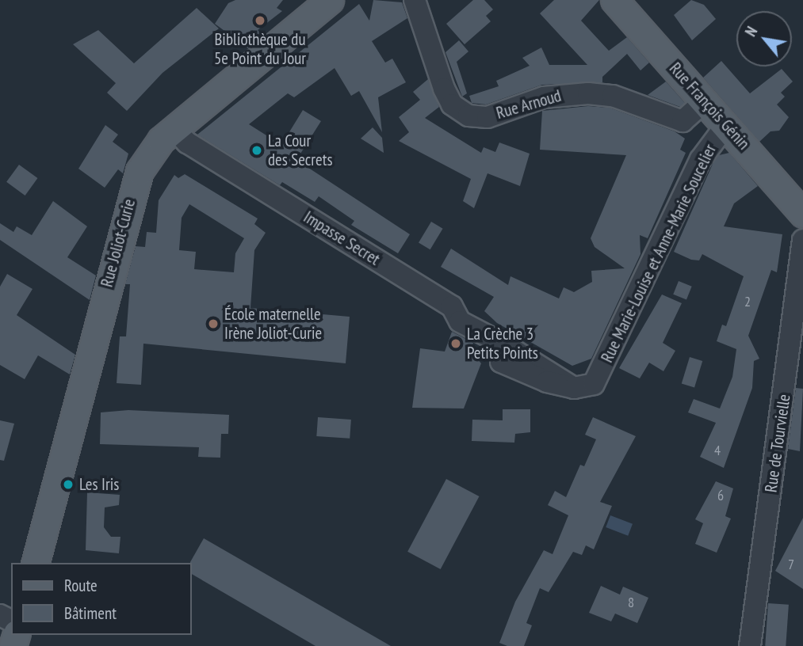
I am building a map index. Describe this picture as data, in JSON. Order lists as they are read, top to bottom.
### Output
{
  "streets": {
    "main road": ["Rue François Génin", "Rue Joliot-Curie"],
    "street": [
      "Rue Arnoud",
      "Impasse Secret",
      "Rue Marie-Louise et Anne-Marie Soucelier",
      "Rue de Tourvielle"
    ]
  },
  "crossings": [
    ["Rue Arnoud", "Rue François Génin"],
    ["Rue Arnoud", "Rue Marie-Louise et Anne-Marie Soucelier"],
    ["Rue François Génin", "Rue Marie-Louise et Anne-Marie Soucelier"],
    ["Impasse Secret", "Rue Joliot-Curie"],
    ["Impasse Secret", "Rue Marie-Louise et Anne-Marie Soucelier"]
  ],
  "places": [
    "Bibliothèque du 5e Point du Jour",
    "La Cour des Secrets",
    "École maternelle Irène Joliot-Curie",
    "La Crèche 3 Petits Points",
    "Les Iris"
  ],
  "house_numbers": [
    "2",
    "4",
    "6",
    "7",
    "8"
  ],
  "legend": ["Route", "Bâtiment"],
  "north": "top left"
}
